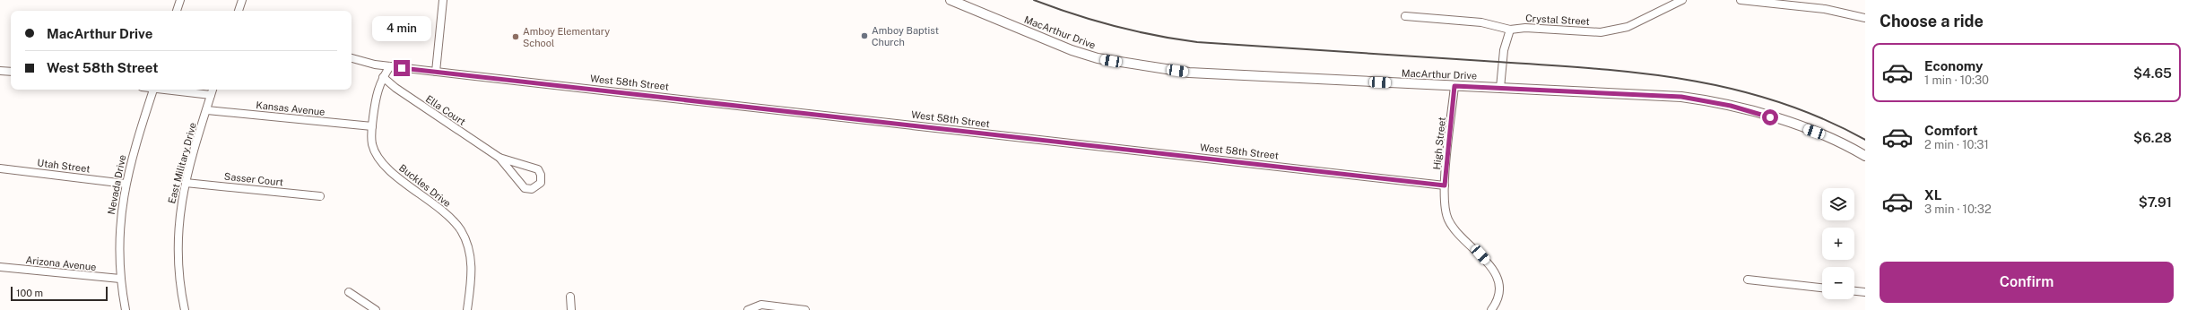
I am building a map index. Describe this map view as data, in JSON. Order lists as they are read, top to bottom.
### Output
{
  "streets": {
    "main road": ["MacArthur Drive"],
    "street": [
      "Crystal Street",
      "West 58th Street",
      "Kansas Avenue",
      "Ella Court",
      "High Street",
      "East Military Drive",
      "Utah Street",
      "Sasser Court",
      "Nevada Drive",
      "Buckles Drive",
      "Arizona Avenue"
    ]
  },
  "crossings": [
    ["MacArthur Drive", "High Street"],
    ["West 58th Street", "High Street"],
    ["Kansas Avenue", "East Military Drive"],
    ["Kansas Avenue", "Buckles Drive"],
    ["Ella Court", "Buckles Drive"],
    ["East Military Drive", "Sasser Court"],
    ["Utah Street", "Nevada Drive"],
    ["Nevada Drive", "Arizona Avenue"]
  ],
  "places": ["Amboy Baptist Church", "Amboy Elementary School"],
  "scale_bar": "100 m",
  "page": {
    "heading": "Choose a ride",
    "banner": ["MacArthur Drive", "West 58th Street"],
    "bubble": "4 min",
    "list": [
      {
        "name": "Economy",
        "note": "1 min · 10:30",
        "value": "$4.65"
      },
      {
        "name": "Comfort",
        "note": "2 min · 10:31",
        "value": "$6.28"
      },
      {
        "name": "XL",
        "note": "3 min · 10:32",
        "value": "$7.91"
      }
    ],
    "map_buttons": ["+", "−"],
    "buttons": "Confirm",
    "scale": "100 m"
  }
}
